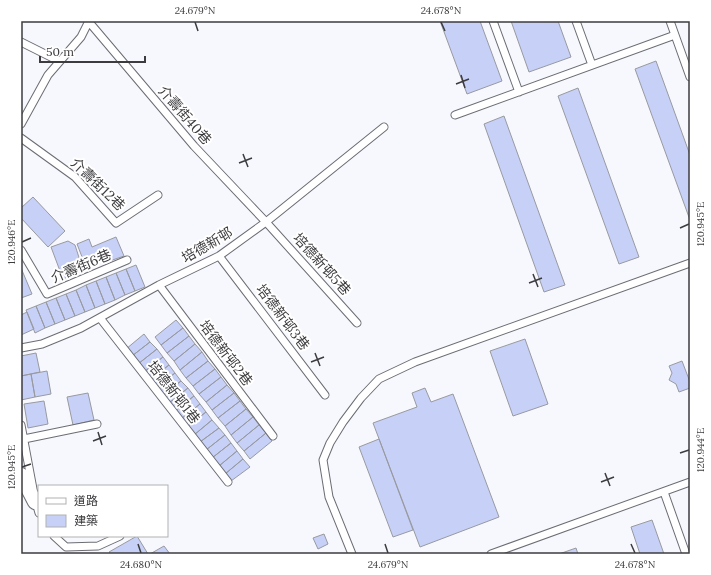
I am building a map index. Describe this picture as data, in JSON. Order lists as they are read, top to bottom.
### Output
{
  "streets": {
    "lane": [
      "介壽街40巷",
      "介壽街12巷",
      "培德新邨",
      "培德新邨5巷",
      "介壽街6巷",
      "培德新邨3巷",
      "培德新邨2巷",
      "培德新邨1巷"
    ]
  },
  "crossings": [
    ["介壽街40巷", "培德新邨"],
    ["介壽街40巷", "培德新邨5巷"],
    ["培德新邨", "培德新邨5巷"],
    ["培德新邨", "培德新邨3巷"],
    ["培德新邨", "培德新邨2巷"],
    ["培德新邨", "培德新邨1巷"]
  ],
  "legend": ["道路", "建築"],
  "scale_bar": "50 m",
  "coordinates": [
    "24.679°N",
    "24.678°N",
    "120.945°E",
    "120.946°E",
    "120.944°E",
    "24.680°N"
  ]
}
